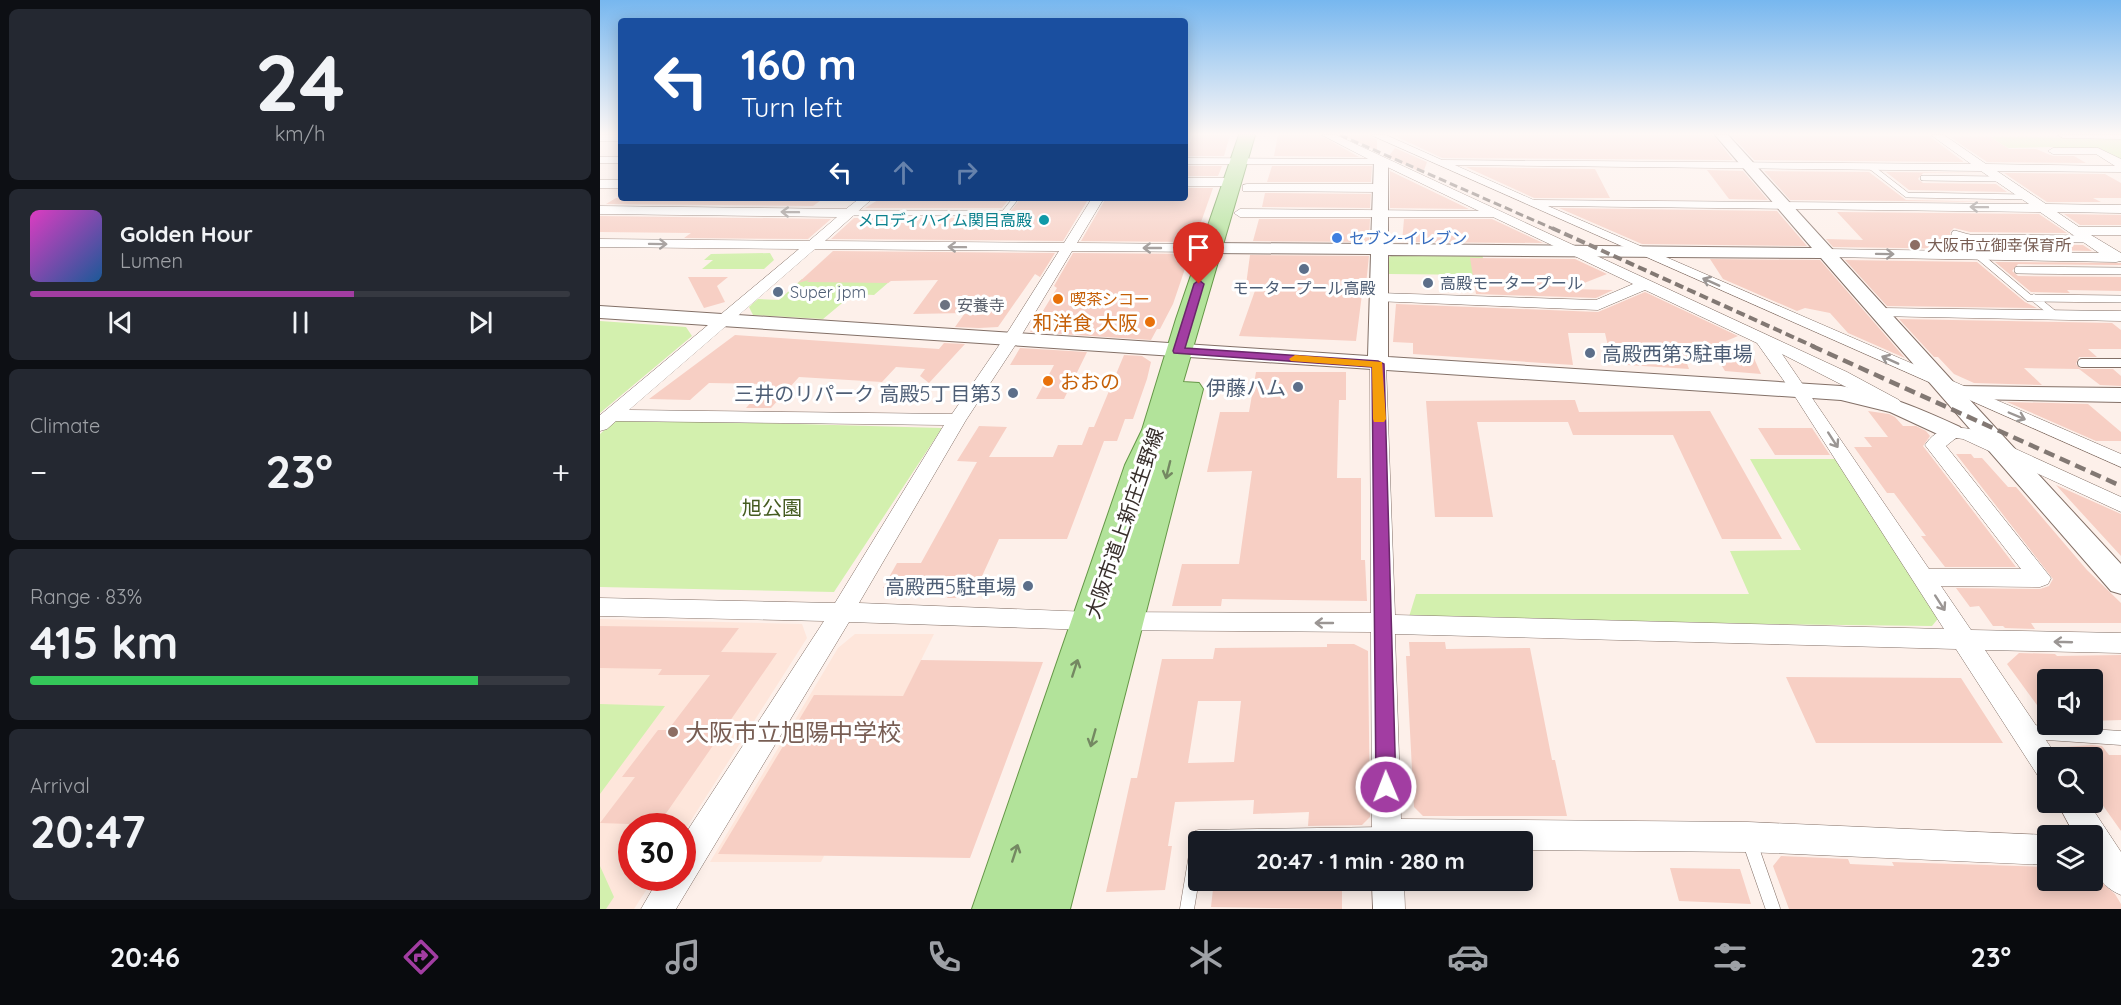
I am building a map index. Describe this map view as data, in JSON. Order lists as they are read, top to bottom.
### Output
{
  "streets": {
    "main road": ["大阪市道上新庄生野線"]
  },
  "parks": ["旭公園"],
  "places": [
    "メロディハイム関目高殿",
    "セブン-イレブン",
    "大阪市立御幸保育所",
    "モータープール高殿",
    "高殿モータープール",
    "Super jpm",
    "喫茶シコー",
    "安養寺",
    "和洋食 大阪",
    "高殿西第3駐車場",
    "おおの",
    "伊藤ハム",
    "三井のリパーク 高殿5丁目第3",
    "高殿西5駐車場",
    "大阪市立旭陽中学校"
  ],
  "page": {
    "tile": [
      ["24", "km/h"],
      "Climate",
      ["Range · 83%", "415 km"],
      ["Arrival", "20:47"]
    ],
    "turn": ["160 m", "Turn left"],
    "song": ["Golden Hour", "Lumen"],
    "heat": ["−", "23°", "+"],
    "limit": "30",
    "trip": "20:47 · 1 min · 280 m",
    "tabs": ["20:46", "23°"]
  }
}
